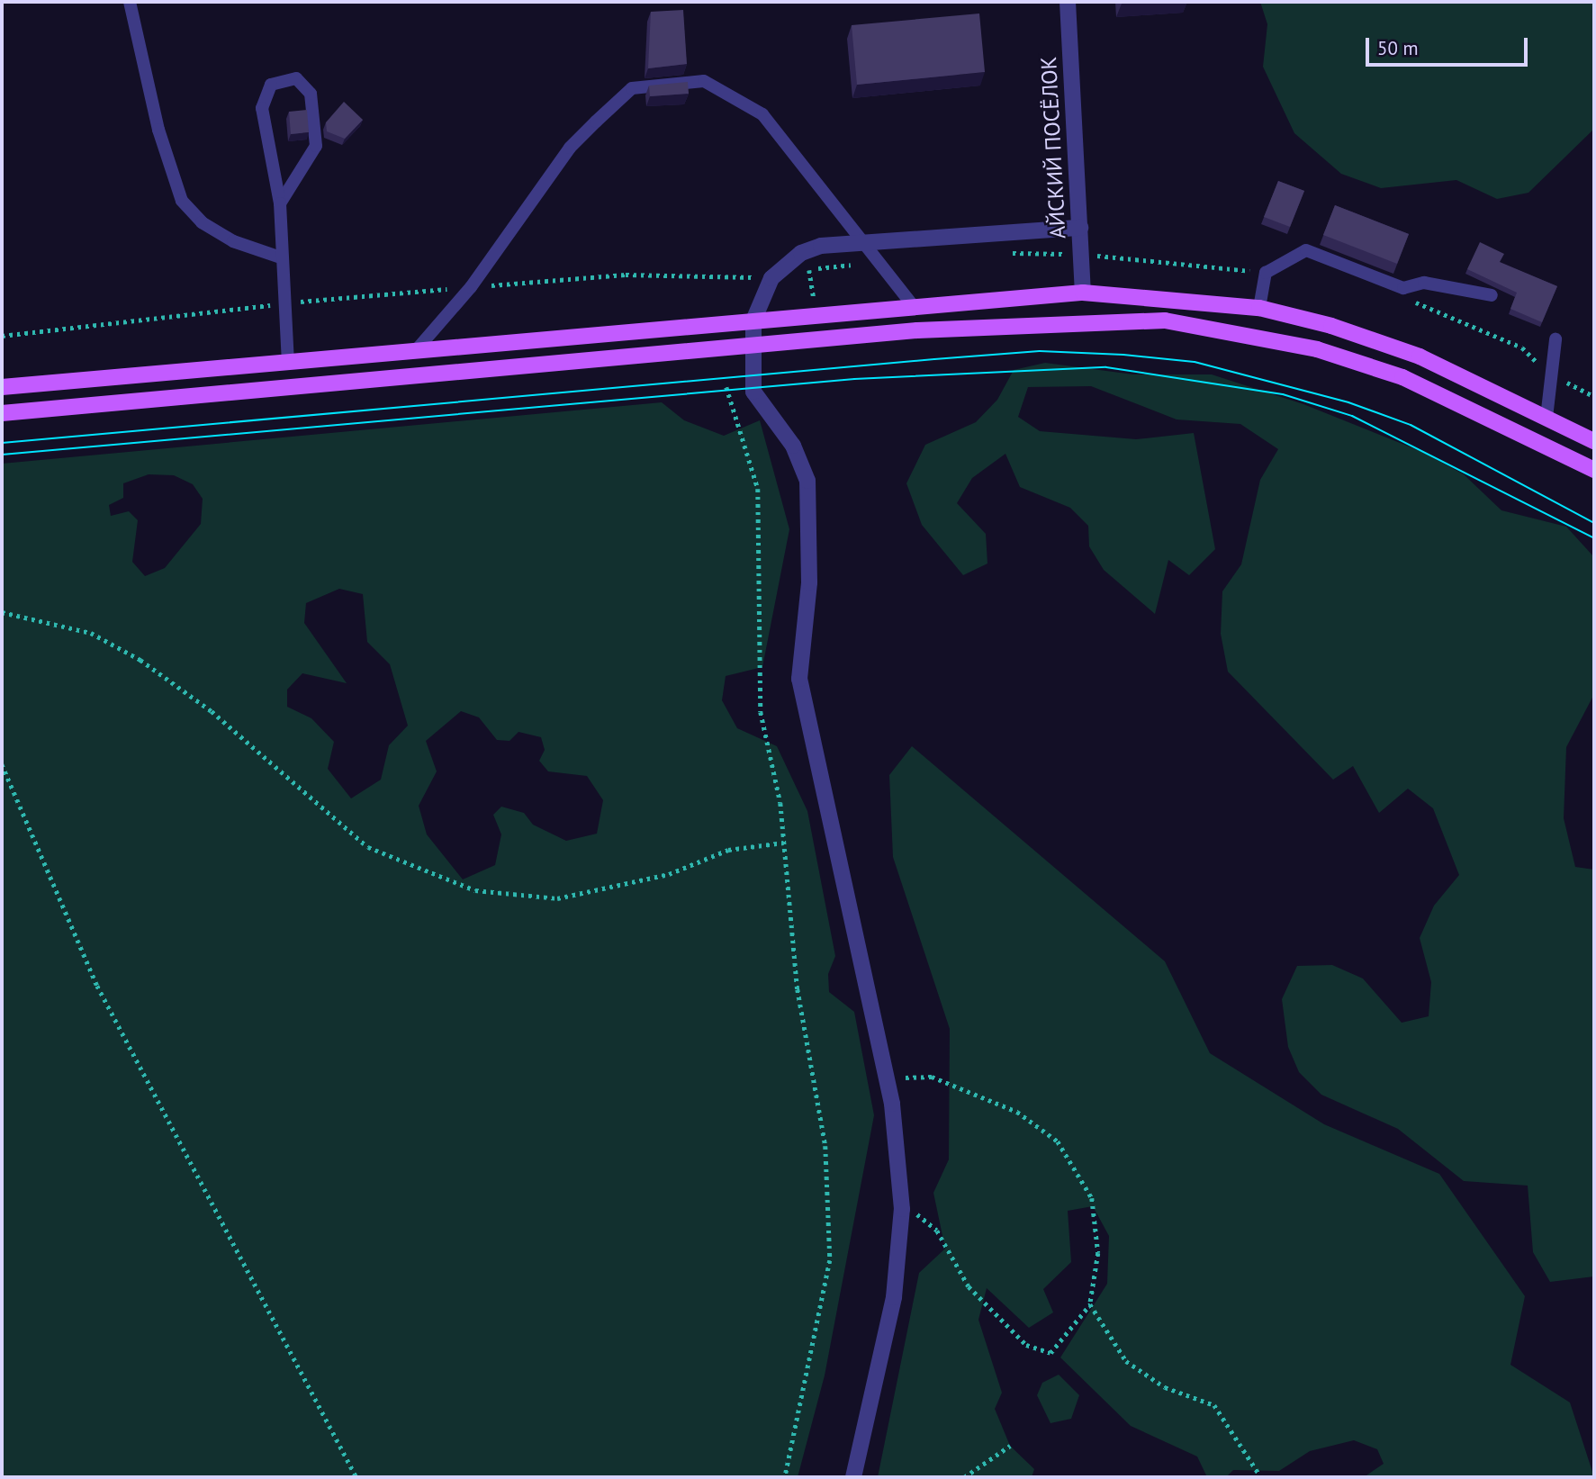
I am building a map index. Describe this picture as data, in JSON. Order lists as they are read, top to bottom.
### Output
{
  "streets": {
    "street": ["АЙСКИЙ ПОСЁЛОК"]
  },
  "scale_bar": "50 m"
}
